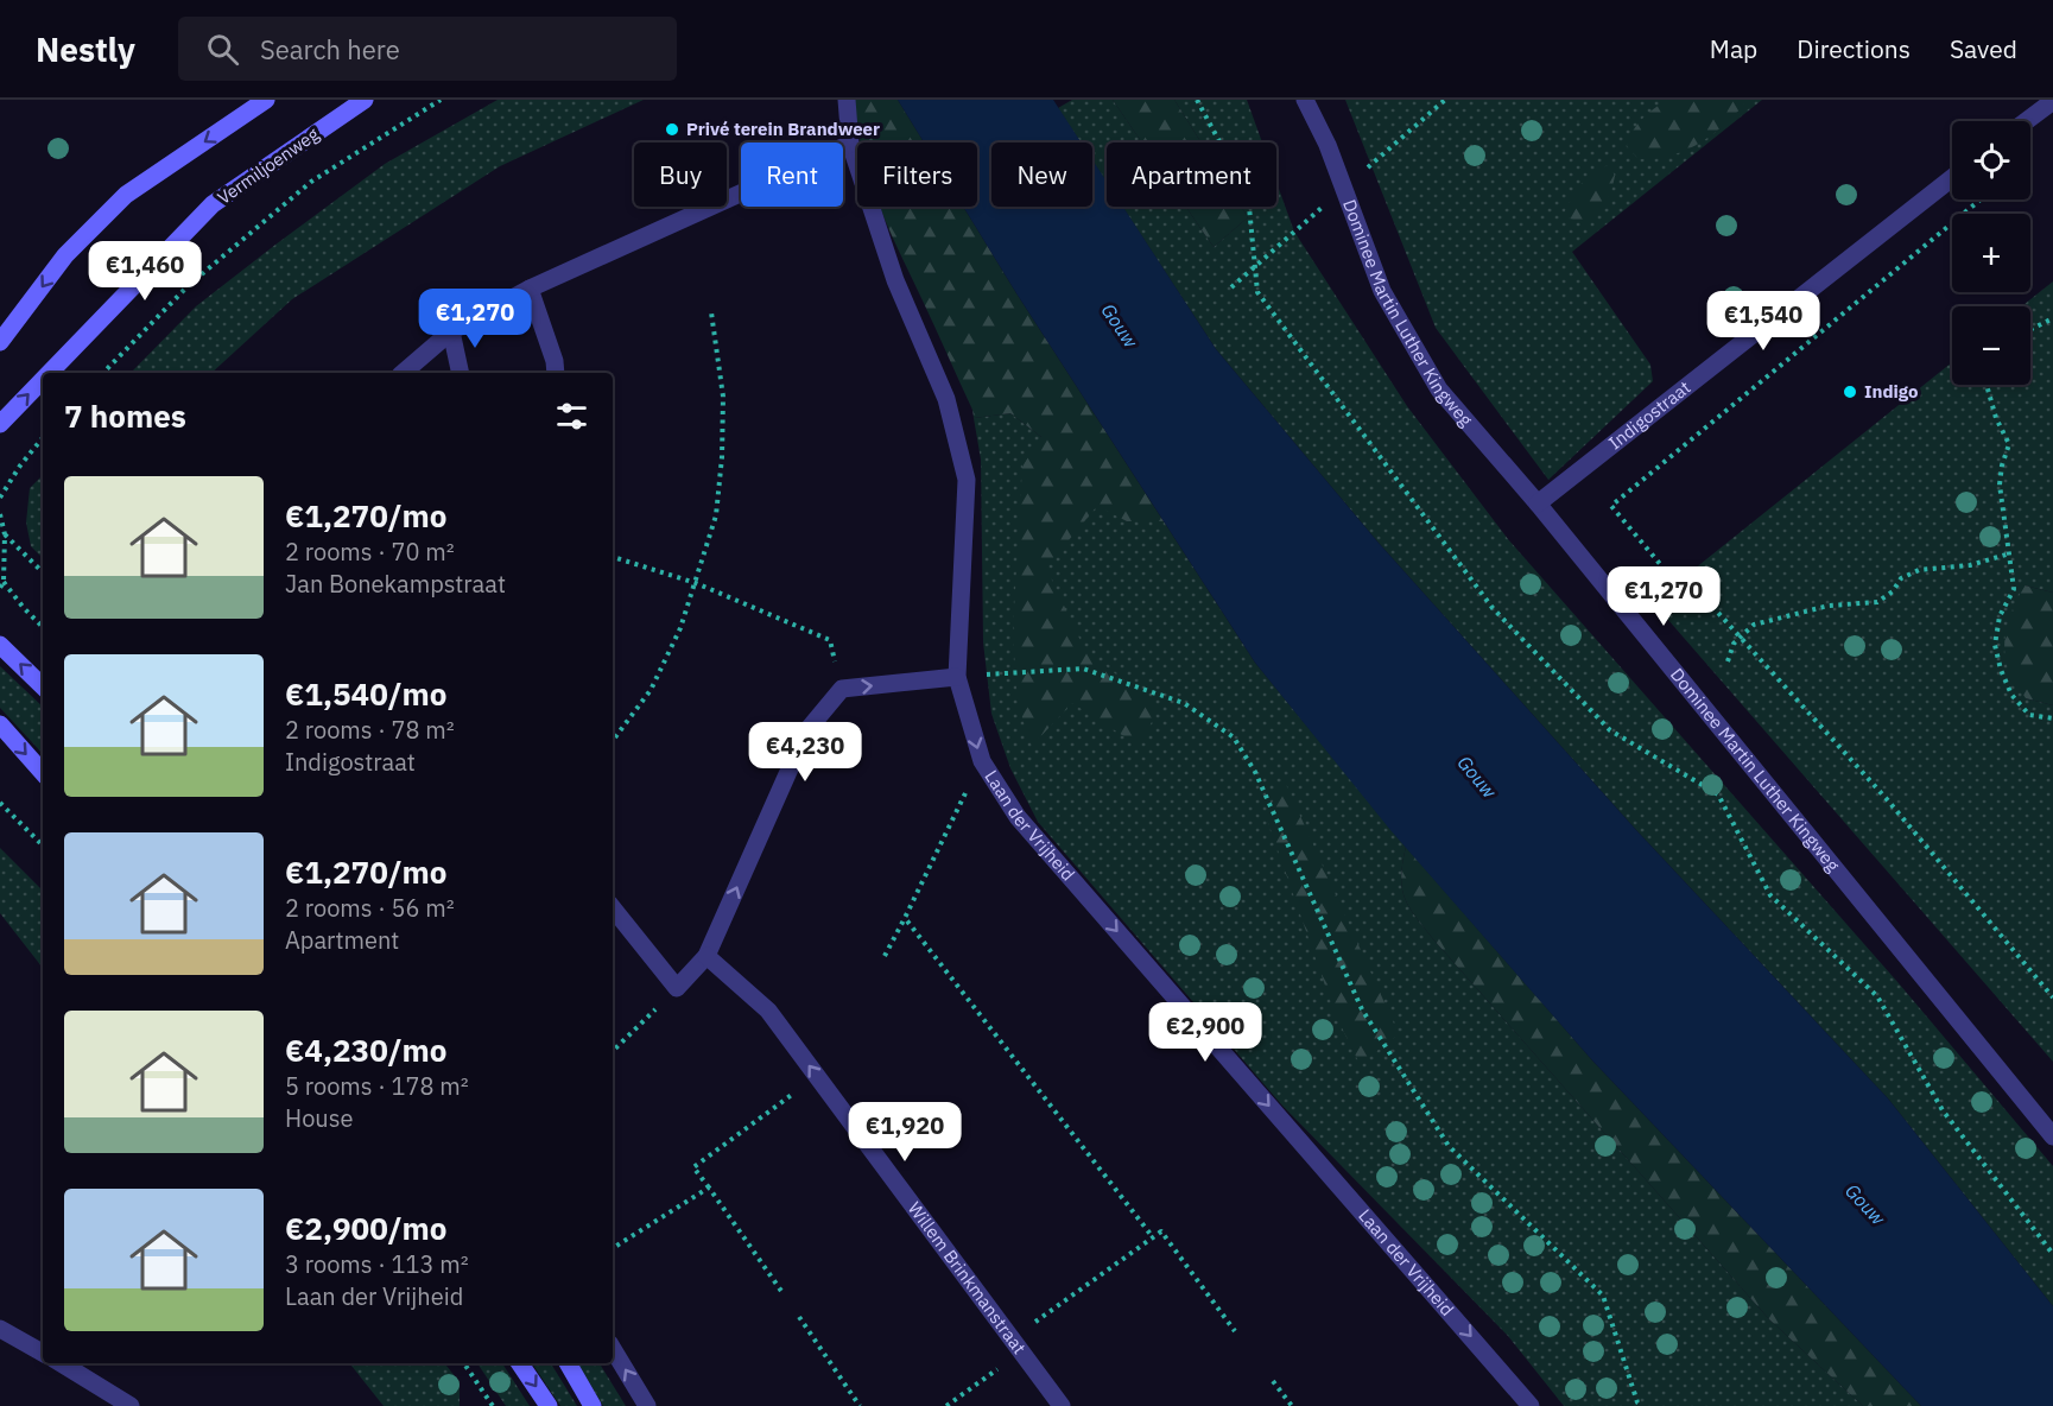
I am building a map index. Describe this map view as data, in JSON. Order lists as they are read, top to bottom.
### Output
{
  "streets": {
    "main road": ["Vermiljoenweg"],
    "street": [
      "Dominee Martin Luther Kingweg",
      "Indigostraat",
      "Laan der Vrijheid",
      "Willem Brinkmanstraat"
    ]
  },
  "crossings": [
    ["Dominee Martin Luther Kingweg", "Indigostraat"]
  ],
  "one_way": ["Laan der Vrijheid"],
  "water": ["Gouw"],
  "places": ["Privé terein Brandweer", "Indigo"],
  "page": {
    "header": "Nestly",
    "search": "Search here",
    "nav": ["Map", "Directions", "Saved"],
    "map_buttons": ["+", "−"],
    "chip": [
      "Buy",
      "Rent",
      "Filters",
      "New",
      "Apartment"
    ],
    "price": [
      "€1,460",
      "€1,270",
      "€1,540",
      "€1,270",
      "€4,230",
      "€2,900",
      "€1,920"
    ],
    "heading": "7 homes",
    "list": [
      {
        "name": "€1,270/mo",
        "note": "2 rooms · 70 m² · Jan Bonekampstraat"
      },
      {
        "name": "€1,540/mo",
        "note": "2 rooms · 78 m² · Indigostraat"
      },
      {
        "name": "€1,270/mo",
        "note": "2 rooms · 56 m² · Apartment"
      },
      {
        "name": "€4,230/mo",
        "note": "5 rooms · 178 m² · House"
      },
      {
        "name": "€2,900/mo",
        "note": "3 rooms · 113 m² · Laan der Vrijheid"
      }
    ]
  }
}
